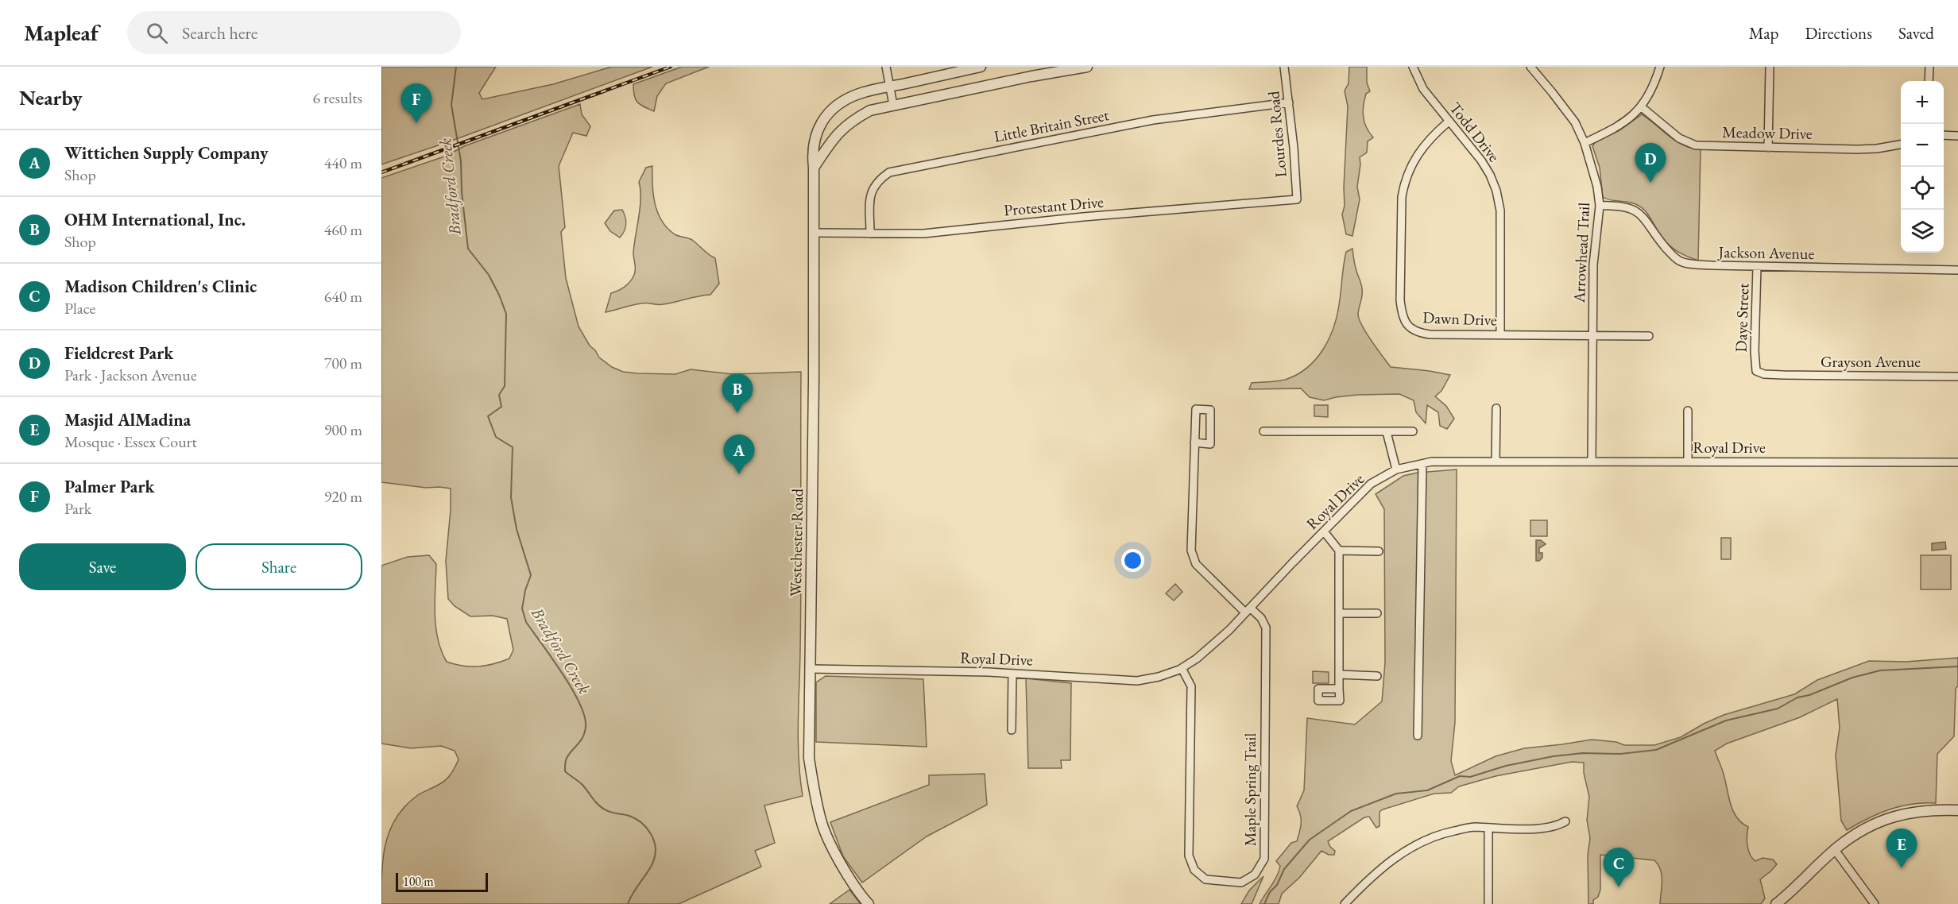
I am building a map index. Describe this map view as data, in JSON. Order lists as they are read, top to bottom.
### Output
{
  "streets": {
    "street": [
      "Little Britain Street",
      "Todd Drive",
      "Meadow Drive",
      "Lourdes Road",
      "Protestant Drive",
      "Arrowhead Trail",
      "Jackson Avenue",
      "Daye Street",
      "Dawn Drive",
      "Grayson Avenue",
      "Royal Drive",
      "Westchester Road",
      "Maple Spring Trail"
    ]
  },
  "crossings": [
    ["Little Britain Street", "Lourdes Road"],
    ["Little Britain Street", "Protestant Drive"],
    ["Todd Drive", "Dawn Drive"],
    ["Lourdes Road", "Protestant Drive"],
    ["Protestant Drive", "Westchester Road"],
    ["Arrowhead Trail", "Jackson Avenue"],
    ["Arrowhead Trail", "Dawn Drive"],
    ["Arrowhead Trail", "Royal Drive"],
    ["Jackson Avenue", "Daye Street"],
    ["Daye Street", "Grayson Avenue"],
    ["Royal Drive", "Westchester Road"],
    ["Royal Drive", "Maple Spring Trail"]
  ],
  "water": ["Bradford Creek"],
  "scale_bar": "100 m",
  "page": {
    "header": "Mapleaf",
    "search": "Search here",
    "nav": ["Map", "Directions", "Saved"],
    "heading": ["Nearby", "6 results"],
    "map_buttons": ["+", "−"],
    "pins": [
      "F",
      "D",
      "B",
      "A",
      "E",
      "C"
    ],
    "list": [
      {
        "mark": "A",
        "name": "Wittichen Supply Company",
        "note": "Shop",
        "value": "440 m"
      },
      {
        "mark": "B",
        "name": "OHM International, Inc.",
        "note": "Shop",
        "value": "460 m"
      },
      {
        "mark": "C",
        "name": "Madison Children's Clinic",
        "note": "Place",
        "value": "640 m"
      },
      {
        "mark": "D",
        "name": "Fieldcrest Park",
        "note": "Park · Jackson Avenue",
        "value": "700 m"
      },
      {
        "mark": "E",
        "name": "Masjid AlMadina",
        "note": "Mosque · Essex Court",
        "value": "900 m"
      },
      {
        "mark": "F",
        "name": "Palmer Park",
        "note": "Park",
        "value": "920 m"
      }
    ],
    "buttons": ["Save", "Share"],
    "scale": "100 m"
  }
}
